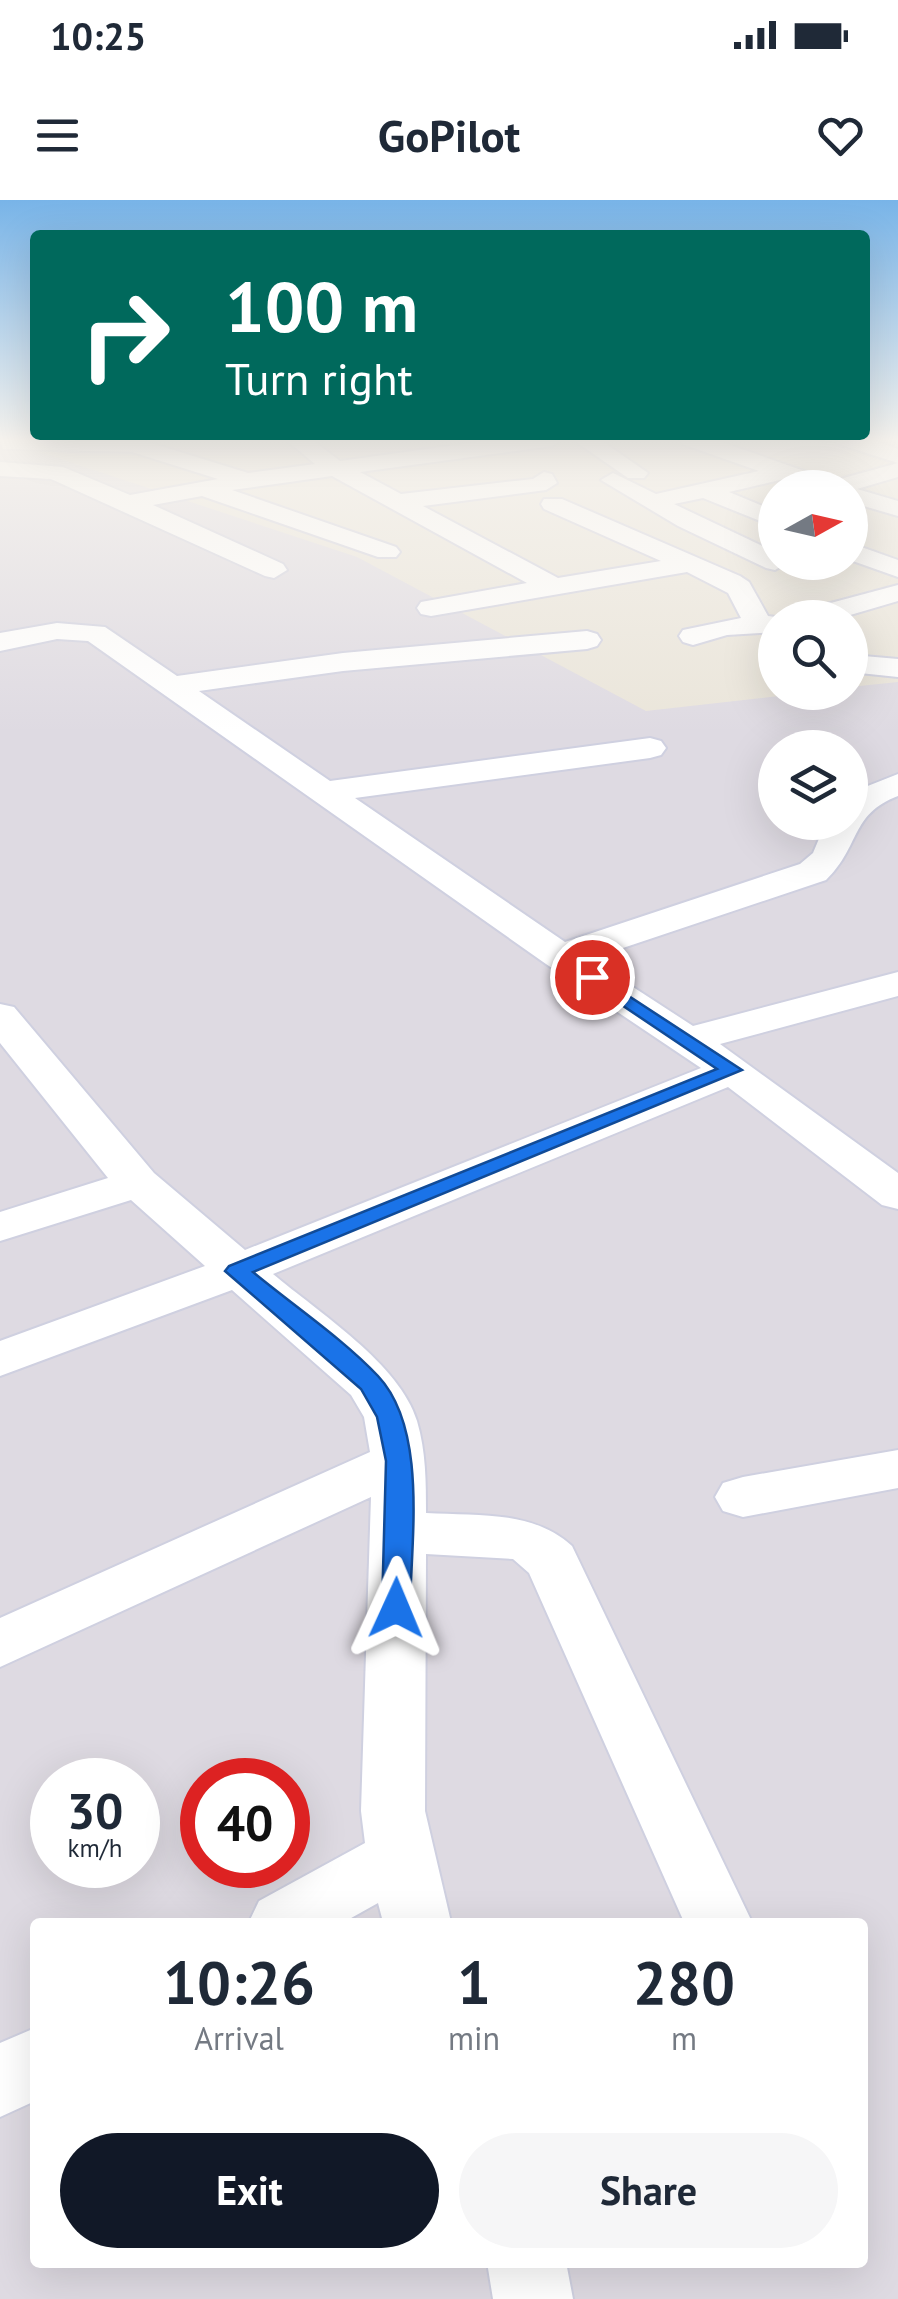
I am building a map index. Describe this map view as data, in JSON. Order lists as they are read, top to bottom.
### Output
{
  "north": "right",
  "page": {
    "status": "10:25",
    "header": "GoPilot",
    "turn": ["100 m", "Turn right"],
    "speed": "30 km/h",
    "limit": "40",
    "eta": [
      "10:26",
      "Arrival",
      "1",
      "min",
      "280",
      "m"
    ],
    "buttons": ["Exit", "Share"]
  }
}
